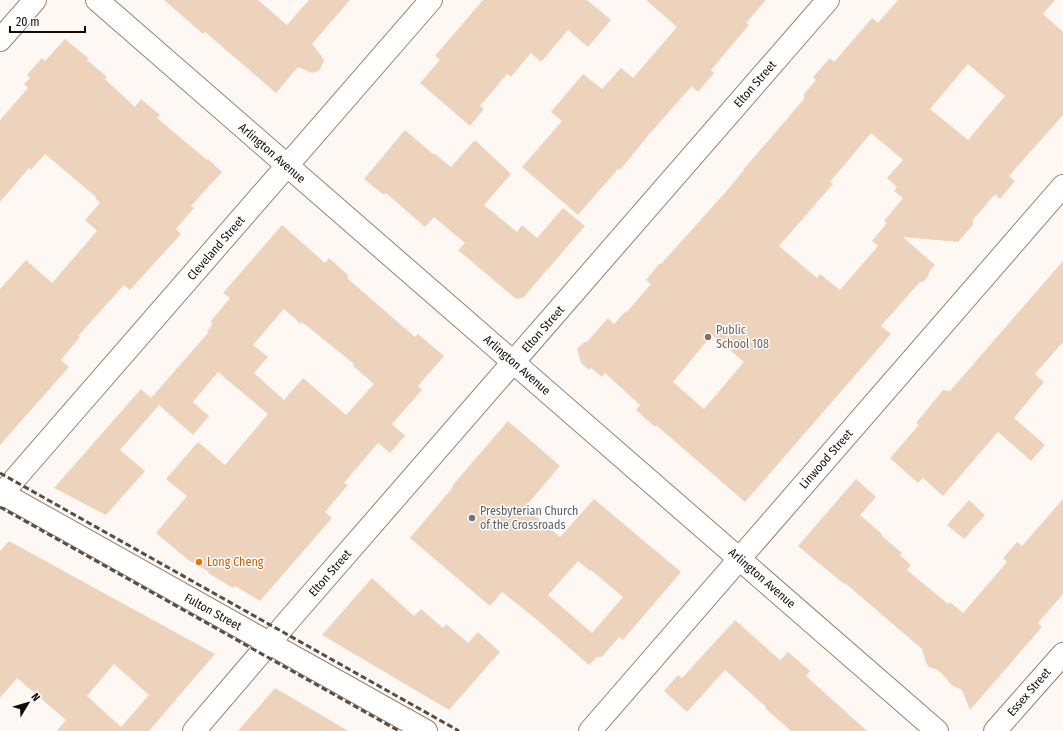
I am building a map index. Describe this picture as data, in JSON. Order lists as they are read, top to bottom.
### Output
{
  "streets": {
    "street": [
      "Elton Street",
      "Arlington Avenue",
      "Cleveland Street",
      "Linwood Street",
      "Fulton Street",
      "Essex Street"
    ]
  },
  "crossings": [
    ["Elton Street", "Arlington Avenue"],
    ["Elton Street", "Fulton Street"],
    ["Arlington Avenue", "Cleveland Street"],
    ["Arlington Avenue", "Linwood Street"],
    ["Cleveland Street", "Fulton Street"]
  ],
  "places": ["Public School 108", "Presbyterian Church of the Crossroads", "Long Cheng"],
  "scale_bar": "20 m",
  "north": "top right"
}
